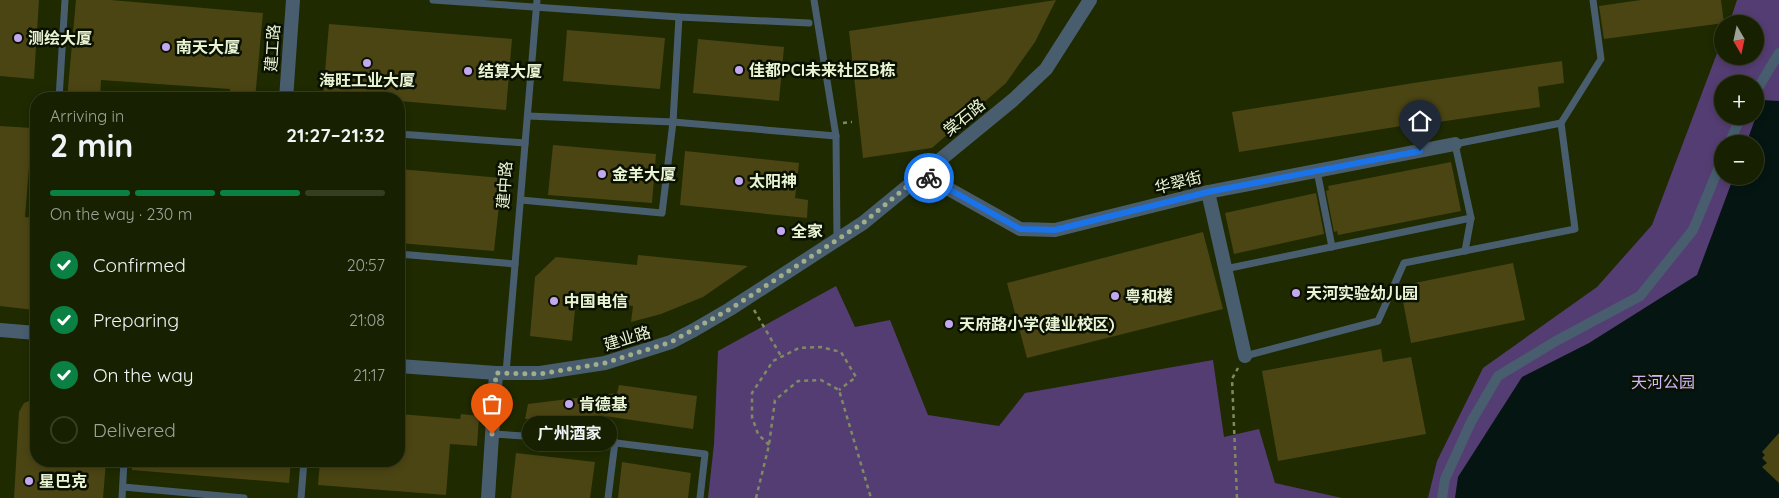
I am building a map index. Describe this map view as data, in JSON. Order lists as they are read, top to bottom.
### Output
{
  "streets": {
    "street": [
      "建工路",
      "棠石路",
      "华翠街",
      "建中路",
      "建业路"
    ]
  },
  "crossings": [
    ["棠石路", "华翠街"],
    ["棠石路", "建业路"],
    ["建中路", "建业路"]
  ],
  "parks": ["天河公园"],
  "places": [
    "测绘大厦",
    "南天大厦",
    "海旺工业大厦",
    "佳都PCI未来社区B栋",
    "结算大厦",
    "金羊大厦",
    "太阳神",
    "全家",
    "天河实验幼儿园",
    "粤和楼",
    "中国电信",
    "天府路小学(建业校区)",
    "肯德基",
    "广州酒家",
    "星巴克"
  ],
  "north": "bottom",
  "page": {
    "map_buttons": ["+", "−"],
    "heading": ["2 min", "Arriving in", "21:27–21:32"],
    "bar": "On the way · 230 m",
    "list": [
      ["Confirmed", "20:57"],
      ["Preparing", "21:08"],
      ["On the way", "21:17"],
      "Delivered"
    ],
    "bubble": "广州酒家"
  }
}
